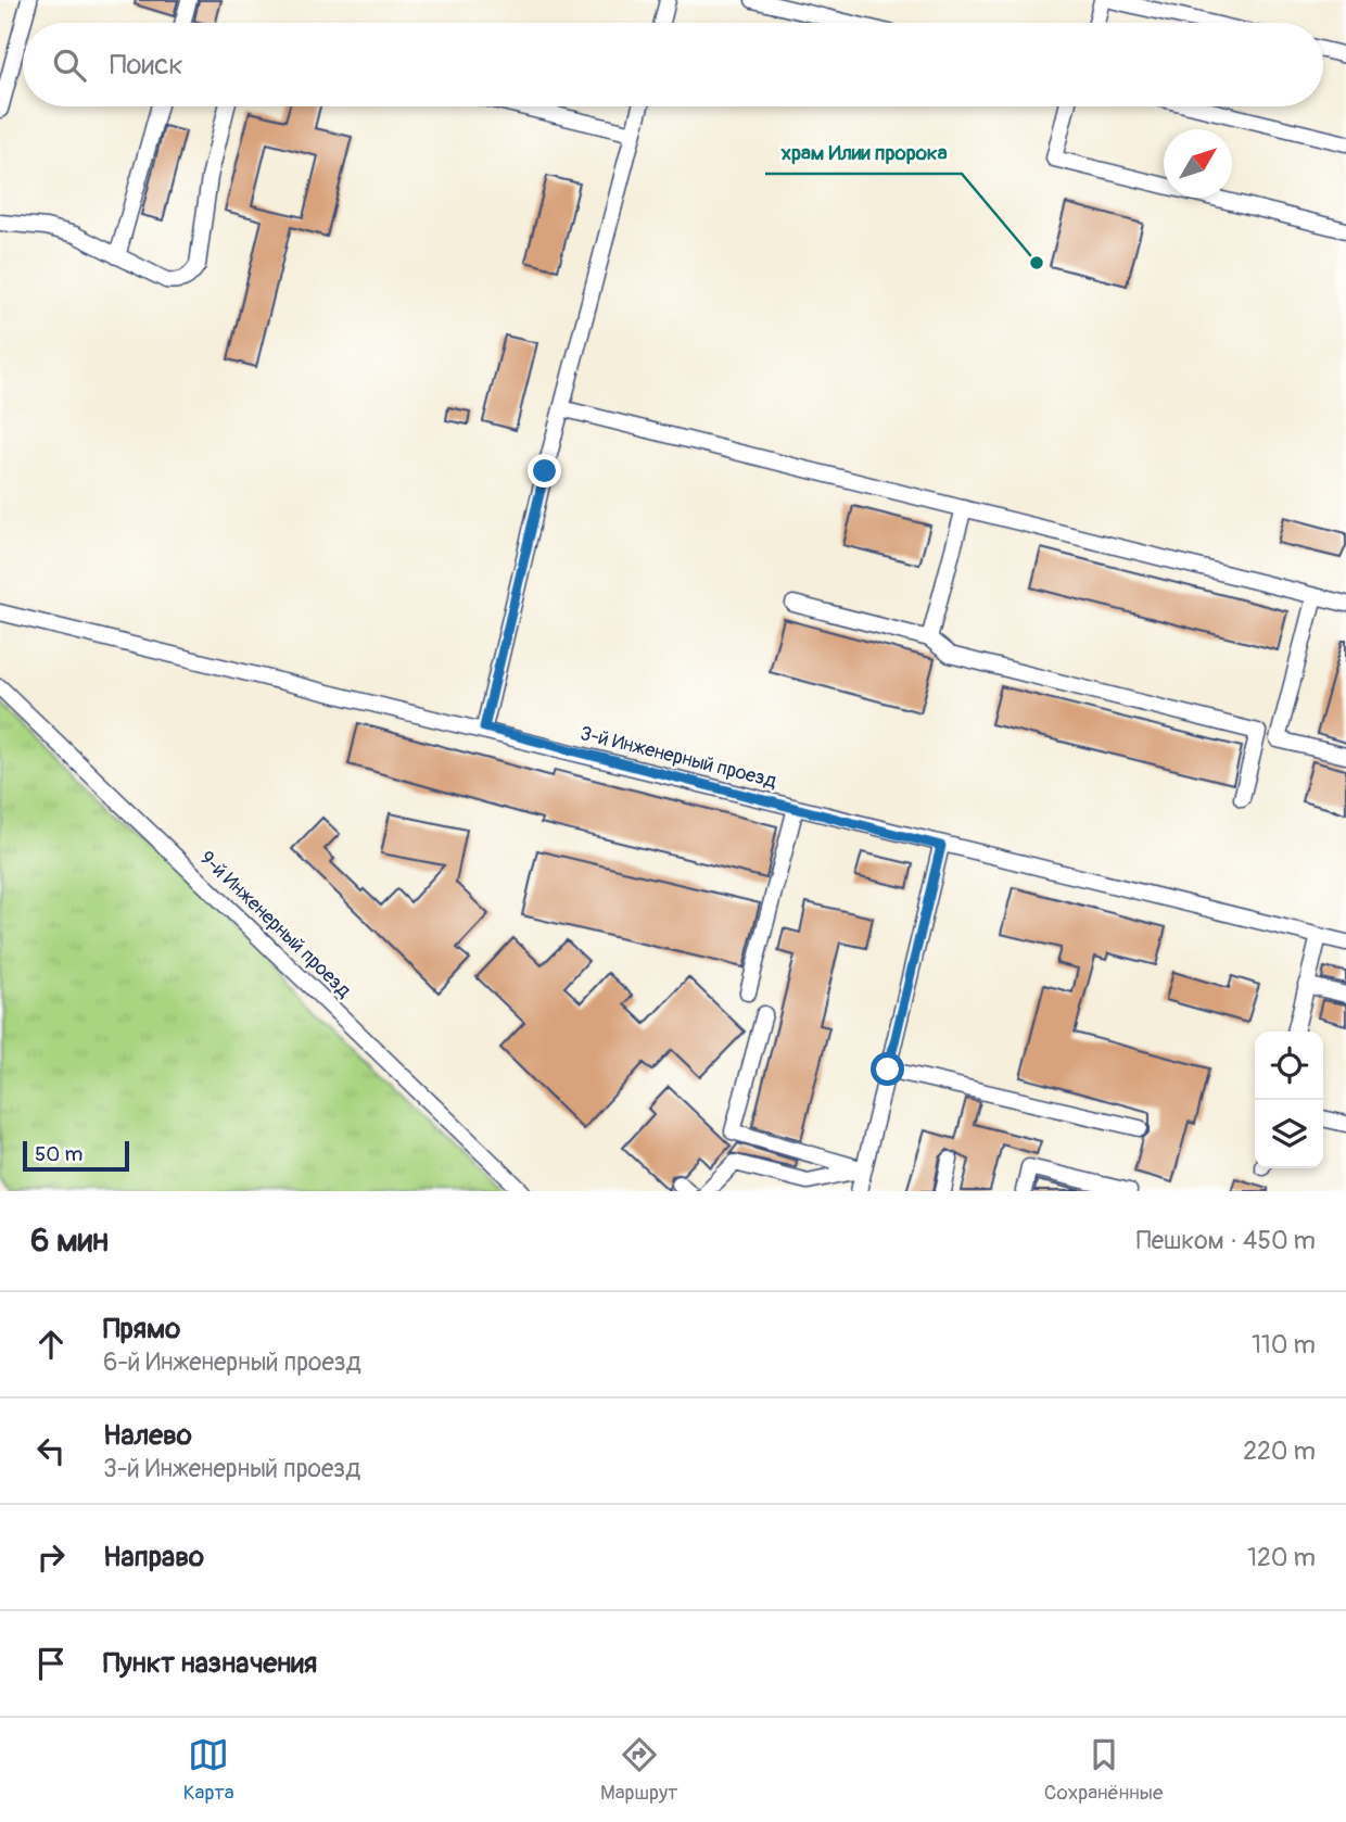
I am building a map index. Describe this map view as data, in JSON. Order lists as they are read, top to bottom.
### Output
{
  "streets": {
    "street": ["3-й Инженерный проезд", "9-й Инженерный проезд"]
  },
  "places": ["храм Илии пророка"],
  "scale_bar": "50 m",
  "north": "top right",
  "page": {
    "search": "Поиск",
    "scale": "50 m",
    "heading": ["6 мин", "Пешком · 450 m"],
    "list": [
      ["Прямо", "6-й Инженерный проезд", "110 m"],
      ["Налево", "3-й Инженерный проезд", "220 m"],
      ["Направо", "120 m"],
      "Пункт назначения"
    ],
    "nav": ["Карта", "Маршрут", "Сохранённые"]
  }
}
